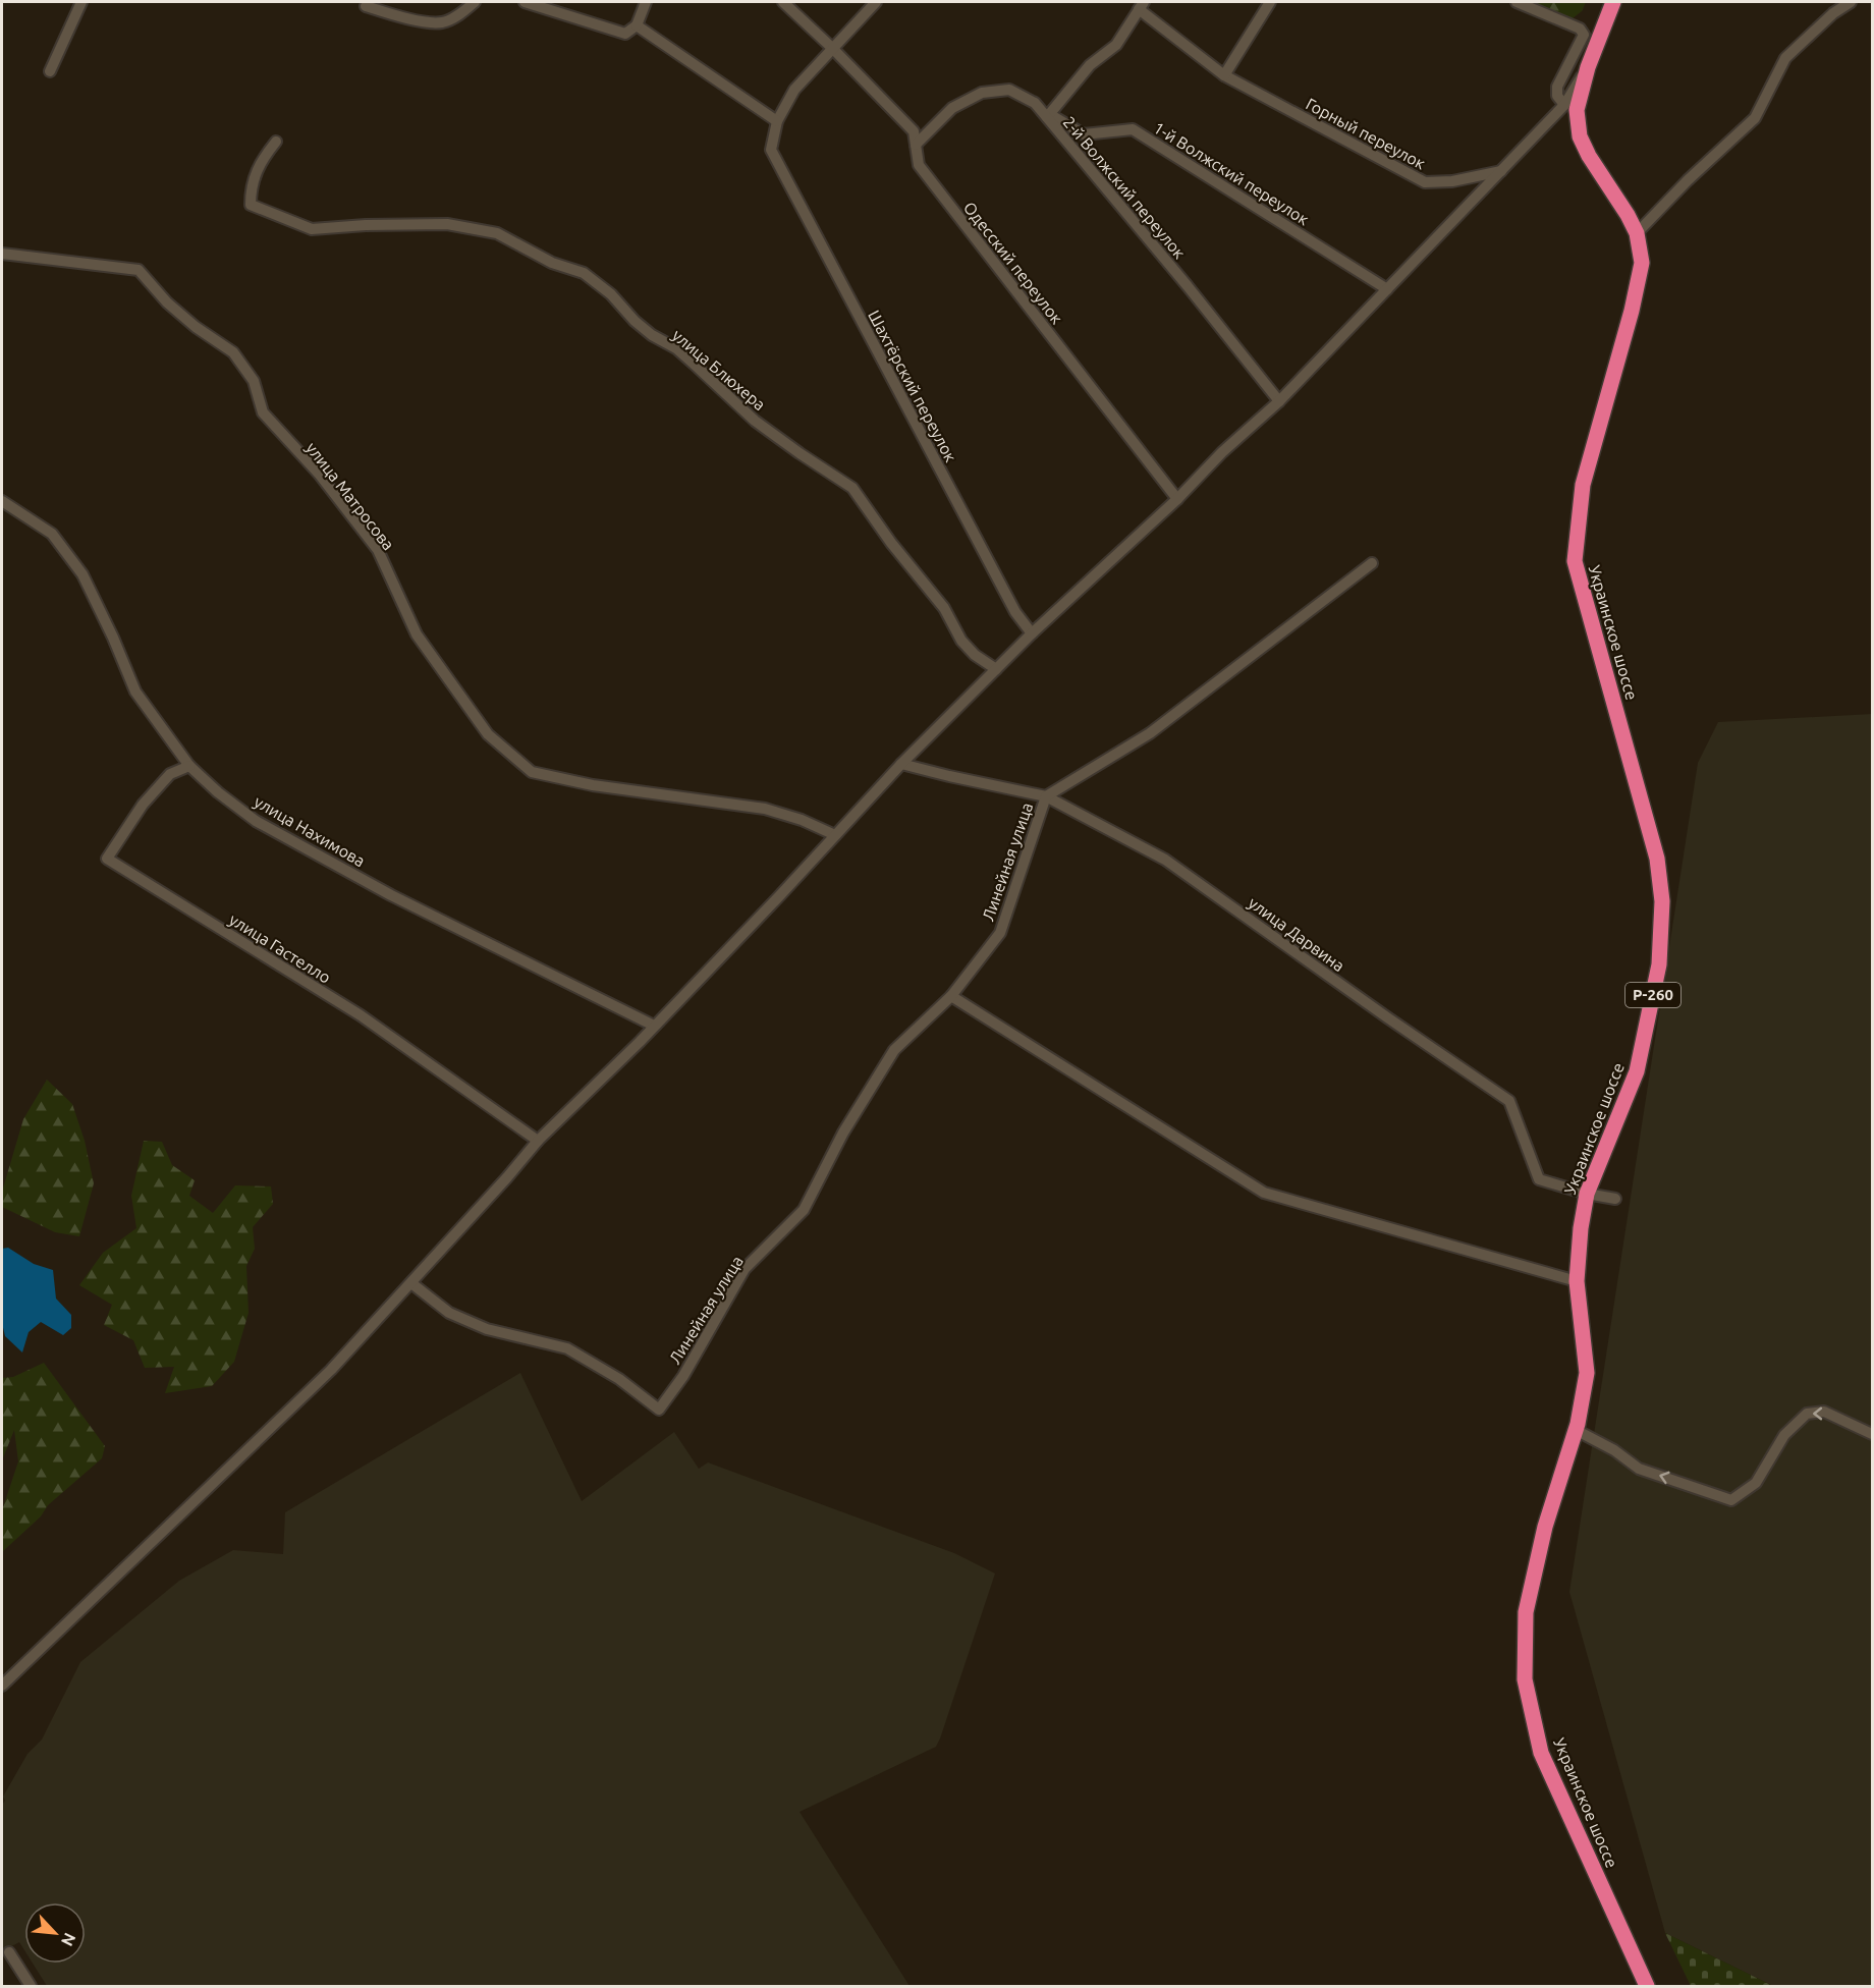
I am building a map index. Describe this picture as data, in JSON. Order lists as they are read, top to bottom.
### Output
{
  "streets": {
    "highway": ["Украинское шоссе", "Р-260"],
    "street": [
      "Горный переулок",
      "1-й Волжский переулок",
      "2-й Волжский переулок",
      "Одесский переулок",
      "улица Блюхера",
      "Шахтёрский переулок",
      "улица Матросова",
      "улица Нахимова",
      "Линейная улица",
      "улица Дарвина",
      "улица Гастелло"
    ]
  },
  "crossings": [
    ["1-й Волжский переулок", "2-й Волжский переулок"],
    ["2-й Волжский переулок", "Одесский переулок"],
    ["Украинское шоссе", "улица Дарвина"],
    ["улица Нахимова", "улица Гастелло"],
    ["Линейная улица", "улица Дарвина"]
  ],
  "north": "bottom right"
}
